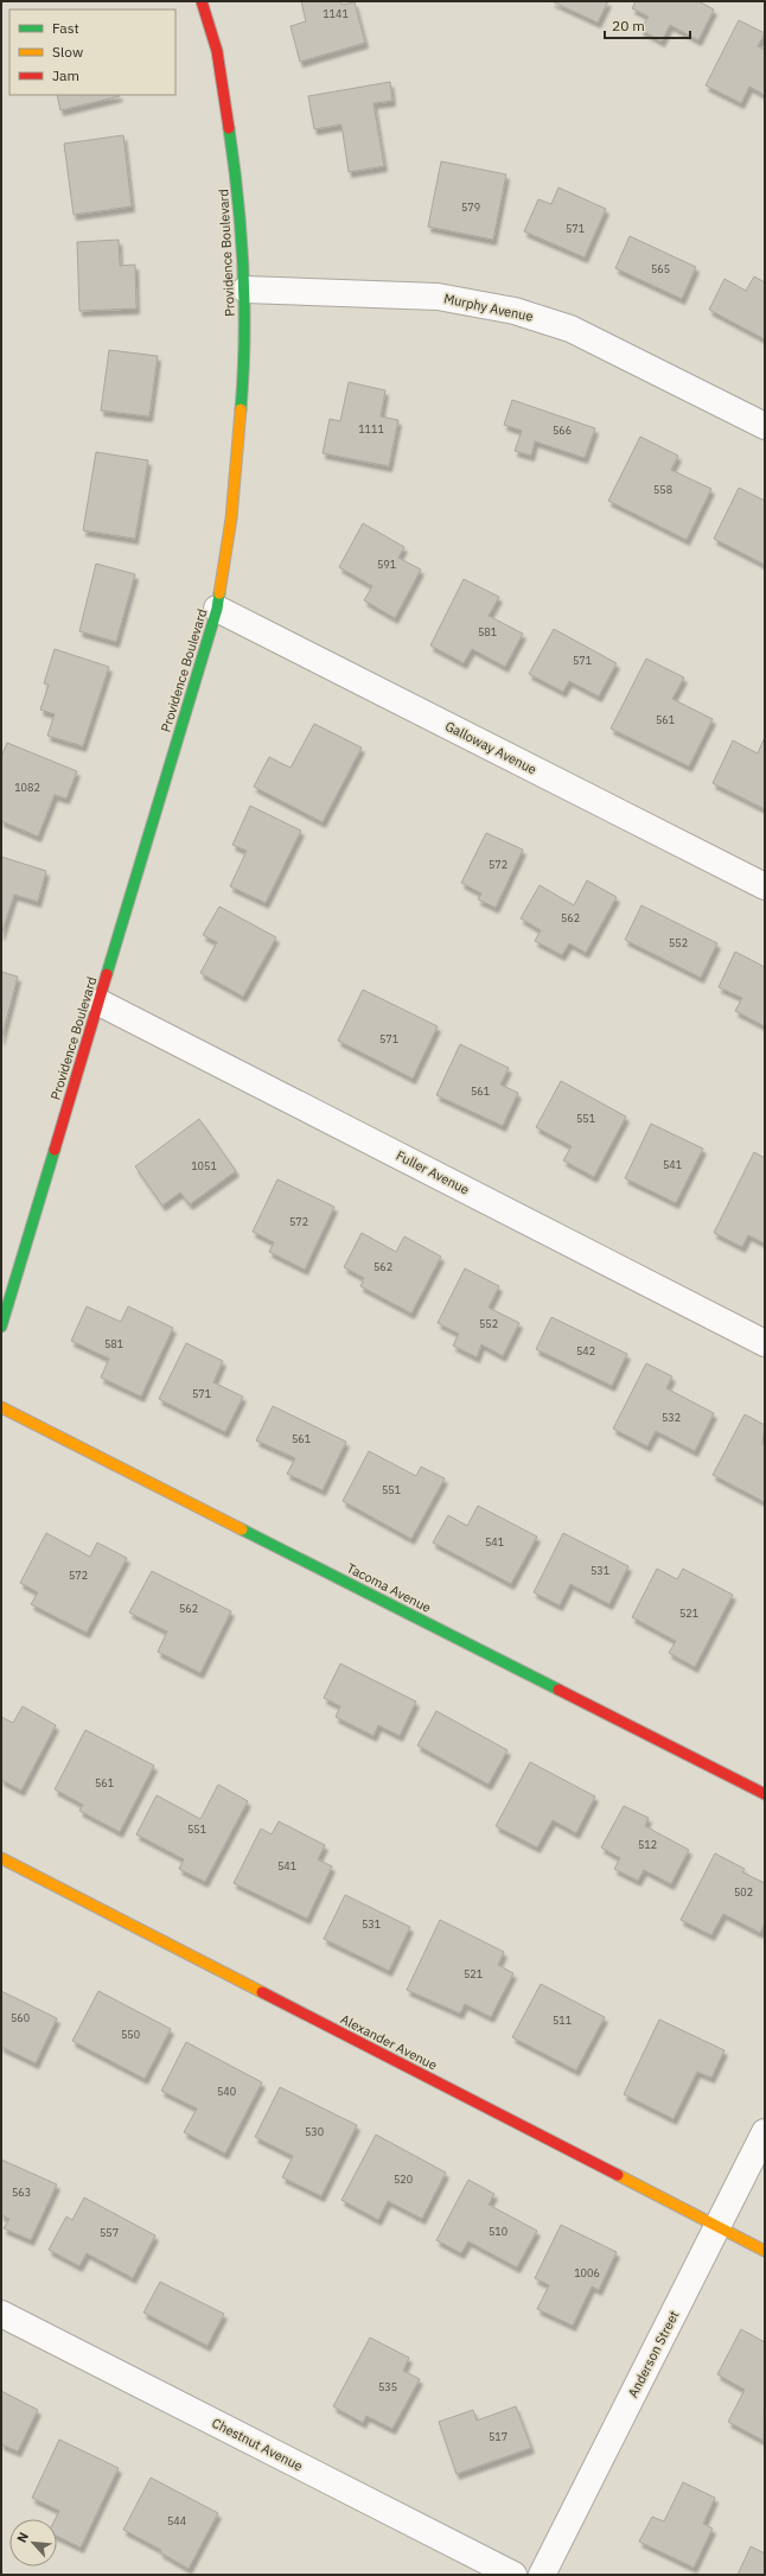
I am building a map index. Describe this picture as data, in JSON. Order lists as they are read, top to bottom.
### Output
{
  "streets": {
    "street": [
      "Providence Boulevard",
      "Murphy Avenue",
      "Galloway Avenue",
      "Fuller Avenue",
      "Tacoma Avenue",
      "Alexander Avenue",
      "Anderson Street",
      "Chestnut Avenue"
    ]
  },
  "crossings": [
    ["Providence Boulevard", "Murphy Avenue"],
    ["Providence Boulevard", "Galloway Avenue"],
    ["Providence Boulevard", "Fuller Avenue"],
    ["Alexander Avenue", "Anderson Street"]
  ],
  "house_numbers": [
    "1141",
    "579",
    "571",
    "565",
    "1111",
    "566",
    "558",
    "591",
    "581",
    "571",
    "561",
    "1082",
    "572",
    "562",
    "552",
    "571",
    "561",
    "551",
    "541",
    "1051",
    "572",
    "562",
    "552",
    "581",
    "542",
    "571",
    "532",
    "561",
    "551",
    "541",
    "531",
    "572",
    "562",
    "521",
    "561",
    "551",
    "512",
    "541",
    "502",
    "531",
    "521",
    "560",
    "511",
    "550",
    "540",
    "530",
    "520",
    "563",
    "510",
    "557",
    "1006",
    "535",
    "517",
    "544"
  ],
  "legend": ["Fast", "Slow", "Jam"],
  "scale_bar": "20 m",
  "north": "top left"
}
